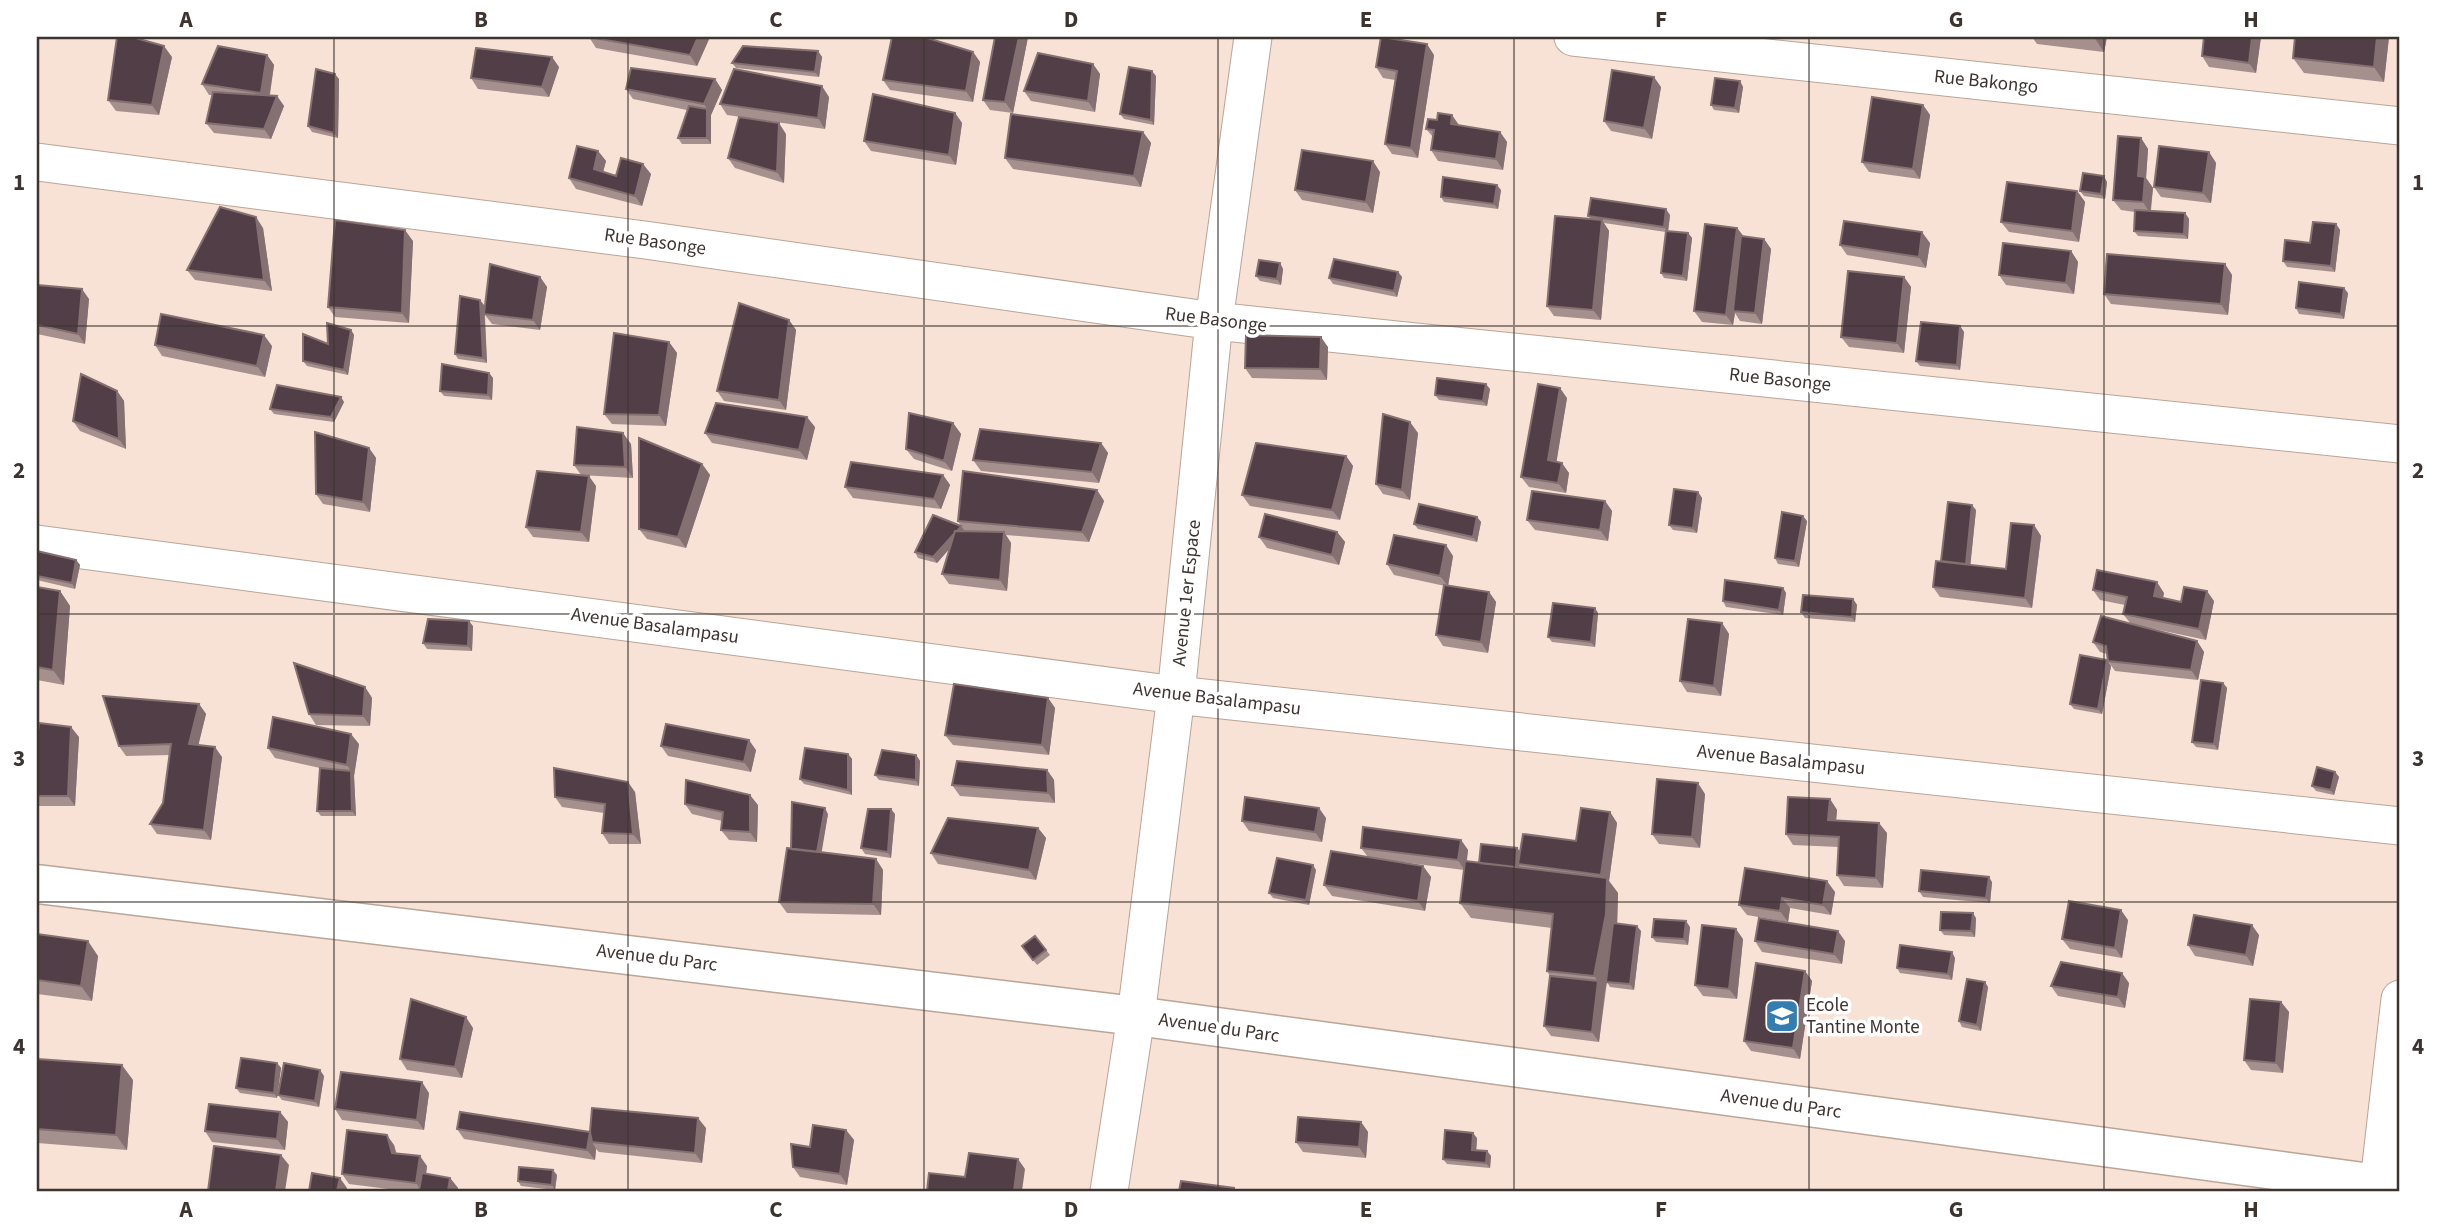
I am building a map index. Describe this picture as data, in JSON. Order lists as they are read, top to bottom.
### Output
{
  "streets": {
    "street": [
      "Rue Bakongo",
      "Rue Basonge",
      "Avenue 1er Espace",
      "Avenue Basalampasu",
      "Avenue du Parc"
    ]
  },
  "crossings": [
    ["Rue Basonge", "Avenue 1er Espace"],
    ["Avenue 1er Espace", "Avenue Basalampasu"],
    ["Avenue 1er Espace", "Avenue du Parc"]
  ],
  "places": {
    "school or university": ["Ecole Tantine Monte"]
  },
  "grid": {
    "columns": [
      "A",
      "B",
      "C",
      "D",
      "E",
      "F",
      "G",
      "H"
    ],
    "rows": [
      "1",
      "2",
      "3",
      "4"
    ]
  }
}
